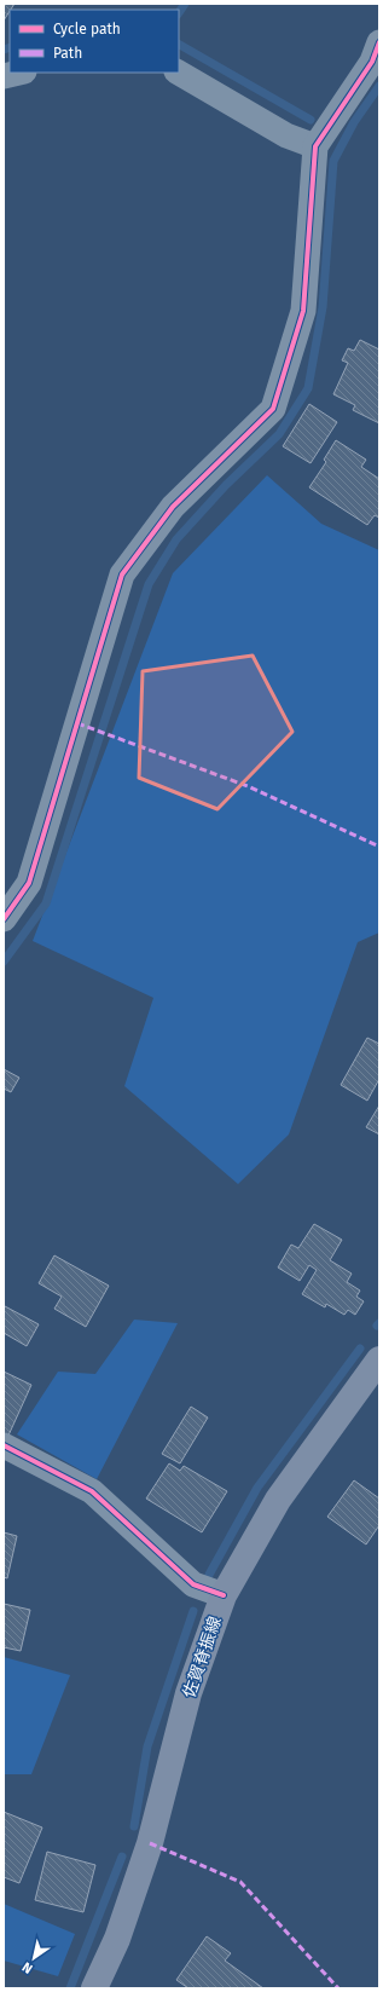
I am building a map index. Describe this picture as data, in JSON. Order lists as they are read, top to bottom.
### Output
{
  "streets": {
    "main road": ["佐賀脊振線"]
  },
  "legend": ["Cycle path", "Path"],
  "north": "bottom left"
}
